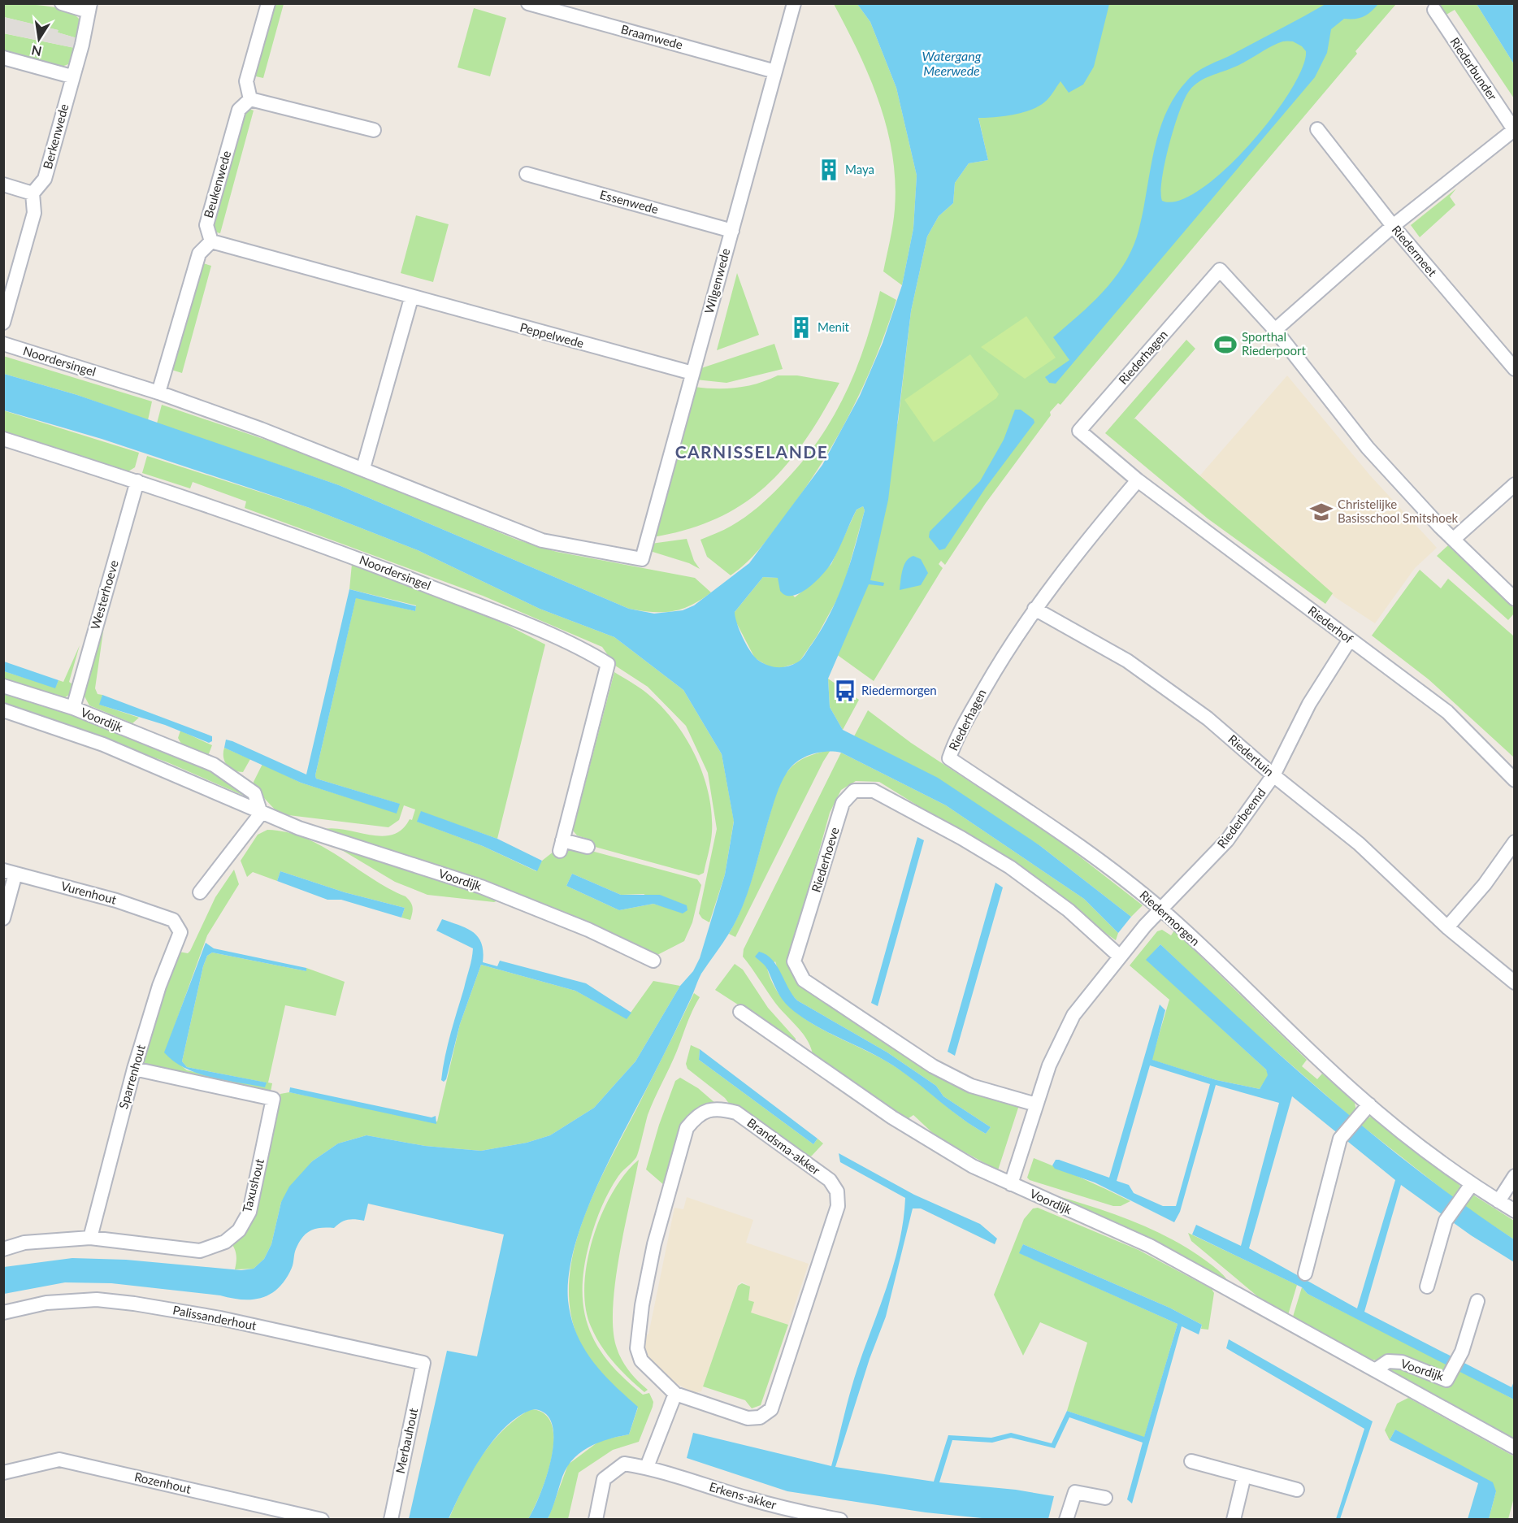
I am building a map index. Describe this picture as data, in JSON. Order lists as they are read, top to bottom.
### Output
{
  "streets": {
    "street": [
      "Braamwede",
      "Riederbunder",
      "Berkenwede",
      "Beukenwede",
      "Essenwede",
      "Riedermeet",
      "Wilgenwede",
      "Peppelwede",
      "Riederhagen",
      "Noordersingel",
      "Westerhoeve",
      "Riederhof",
      "Voordijk",
      "Riedertuin",
      "Riederbeemd",
      "Riederhoeve",
      "Vurenhout",
      "Riedermorgen",
      "Sparrenhout",
      "Brandsma-akker",
      "Taxushout",
      "Palissanderhout",
      "Merbauhout",
      "Rozenhout",
      "Erkens-akker"
    ]
  },
  "crossings": [
    ["Braamwede", "Wilgenwede"],
    ["Beukenwede", "Peppelwede"],
    ["Essenwede", "Wilgenwede"],
    ["Wilgenwede", "Peppelwede"],
    ["Wilgenwede", "Noordersingel"],
    ["Riederhagen", "Riederhof"],
    ["Riederhagen", "Riedertuin"],
    ["Riederhagen", "Riedermorgen"],
    ["Noordersingel", "Westerhoeve"],
    ["Westerhoeve", "Voordijk"],
    ["Riederhof", "Riederbeemd"],
    ["Riedertuin", "Riederbeemd"],
    ["Riederbeemd", "Riedermorgen"],
    ["Vurenhout", "Sparrenhout"],
    ["Sparrenhout", "Taxushout"],
    ["Palissanderhout", "Merbauhout"]
  ],
  "districts": ["CARNISSELANDE"],
  "water": ["Watergang Meerwede"],
  "places": {
    "building": ["Maya", "Menit"],
    "sports": ["Sporthal Riederpoort"],
    "school or university": ["Christelijke Basisschool Smitshoek"],
    "bus stop": ["Riedermorgen"]
  },
  "north": "bottom"
}
